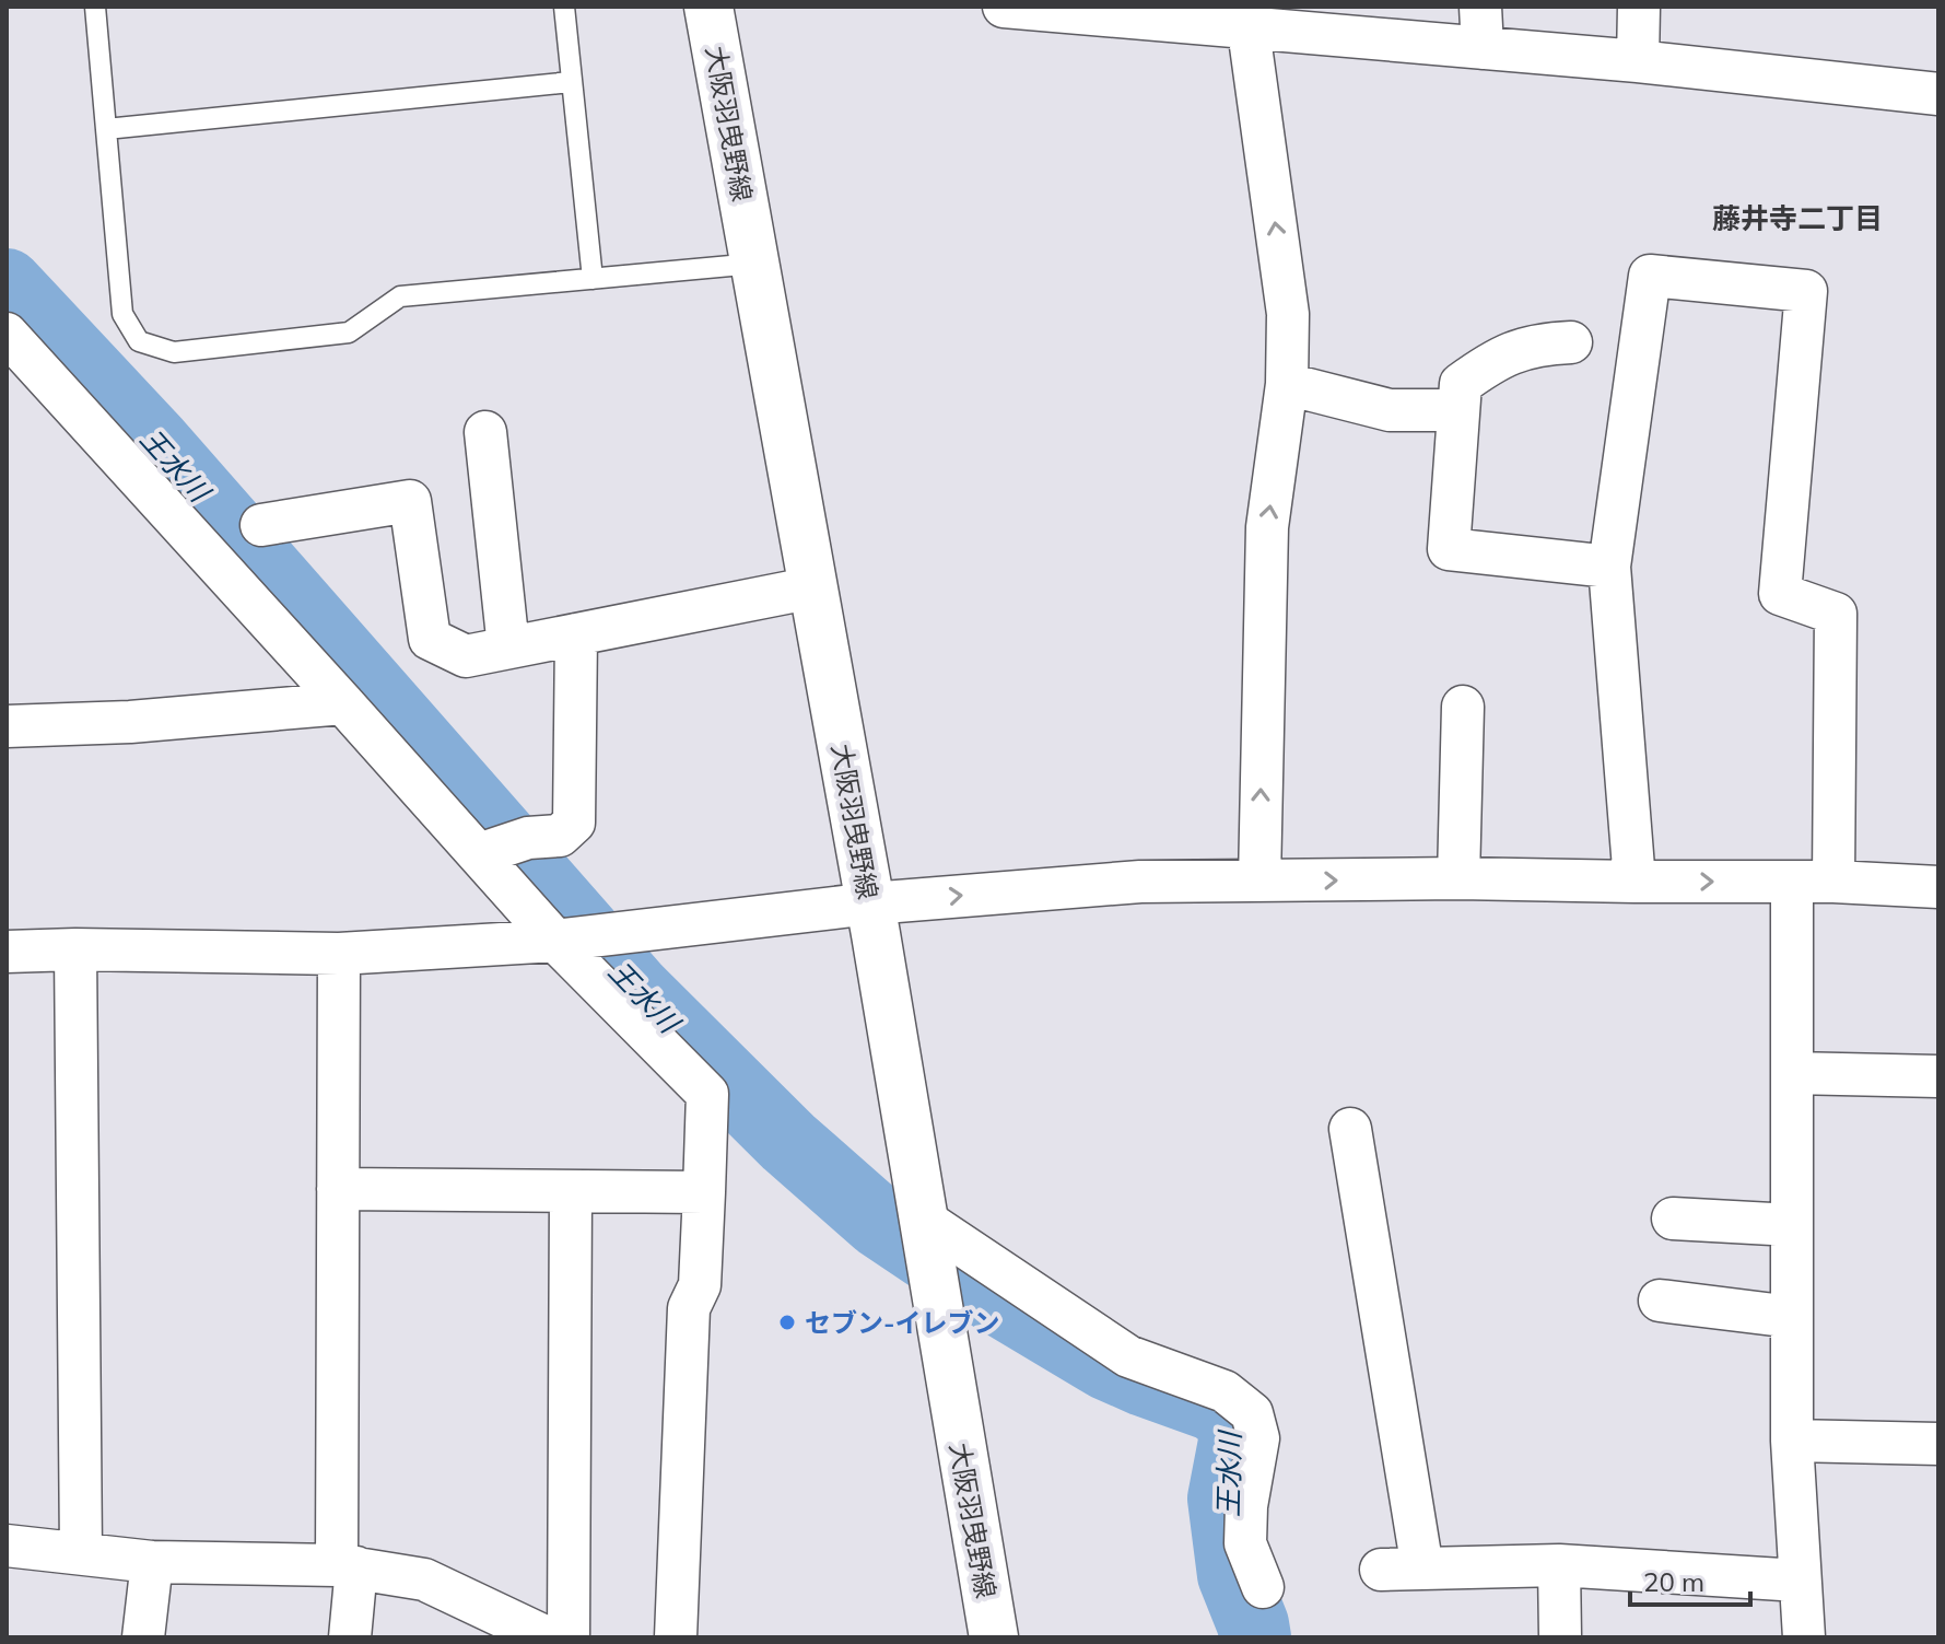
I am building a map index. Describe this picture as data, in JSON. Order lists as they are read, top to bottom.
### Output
{
  "streets": {
    "main road": ["大阪羽曳野線"]
  },
  "districts": ["藤井寺二丁目"],
  "water": ["王水川"],
  "places": ["セブン-イレブン"],
  "scale_bar": "20 m"
}
